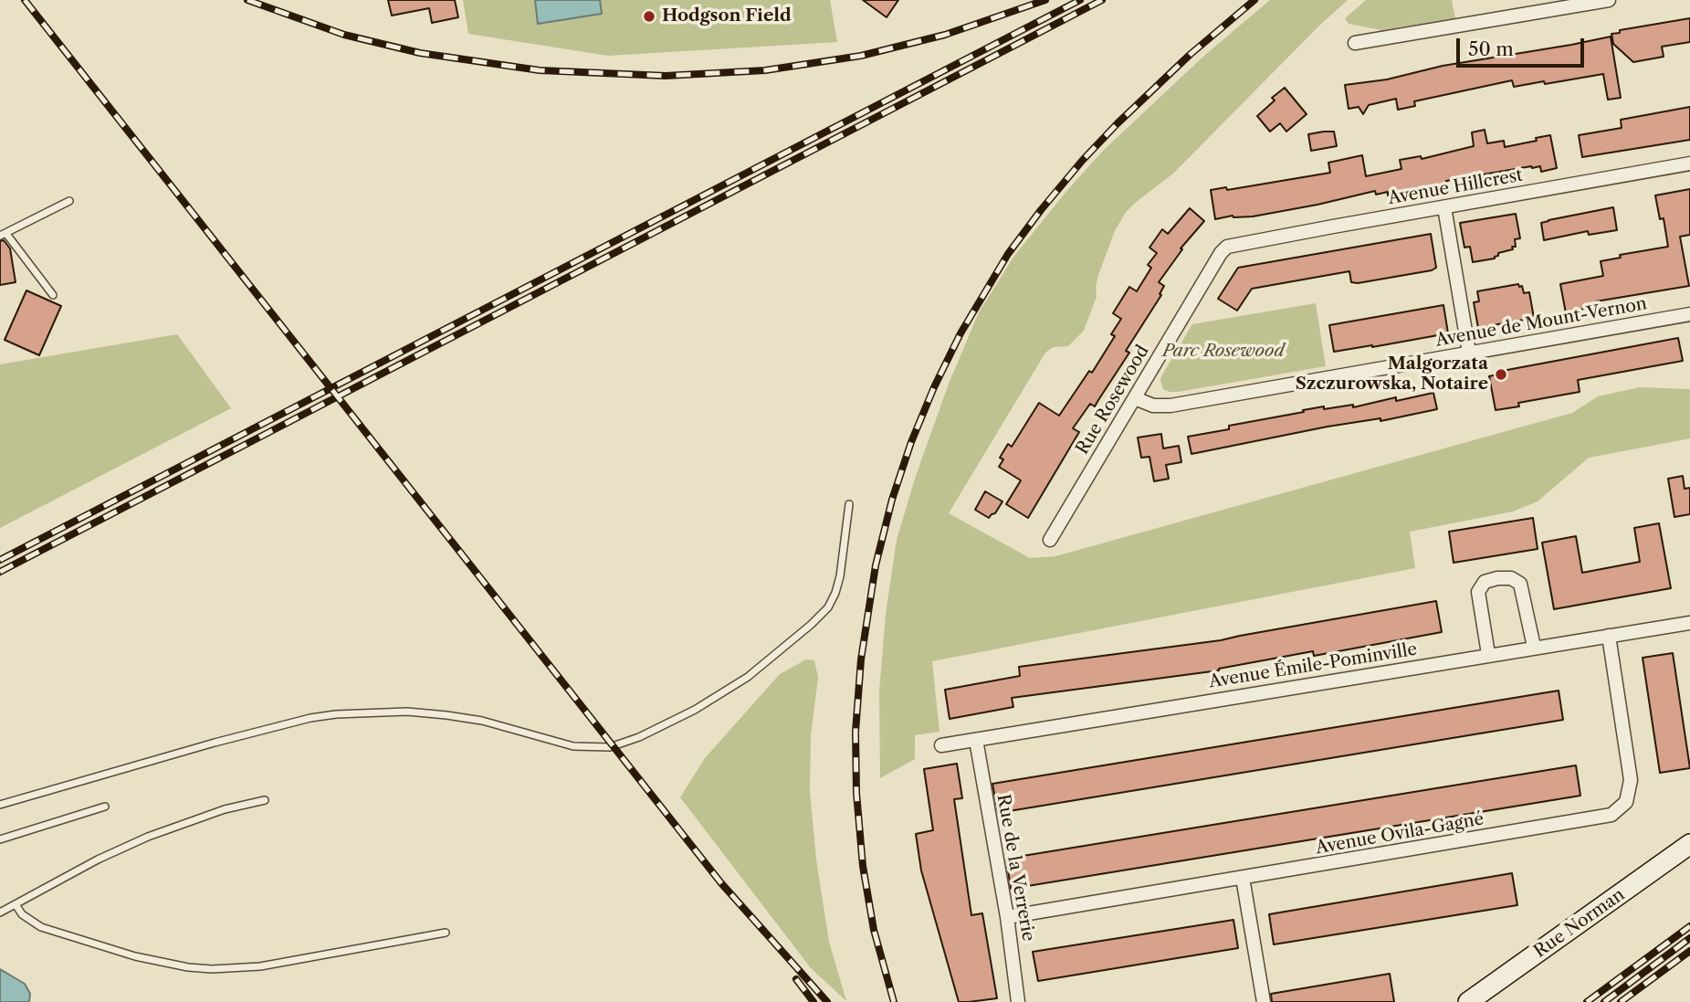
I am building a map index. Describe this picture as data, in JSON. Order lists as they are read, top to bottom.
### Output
{
  "streets": {
    "street": [
      "Avenue Hillcrest",
      "Avenue de Mount-Vernon",
      "Rue Rosewood",
      "Avenue Émile-Pominville",
      "Avenue Ovila-Gagné",
      "Rue de la Verrerie",
      "Rue Norman"
    ]
  },
  "crossings": [
    ["Avenue Hillcrest", "Rue Rosewood"],
    ["Avenue de Mount-Vernon", "Rue Rosewood"],
    ["Avenue Émile-Pominville", "Avenue Ovila-Gagné"],
    ["Avenue Émile-Pominville", "Rue de la Verrerie"],
    ["Avenue Ovila-Gagné", "Rue de la Verrerie"]
  ],
  "parks": ["Parc Rosewood"],
  "places": ["Hodgson Field", "Malgorzata Szczurowska, Notaire"],
  "scale_bar": "50 m"
}
